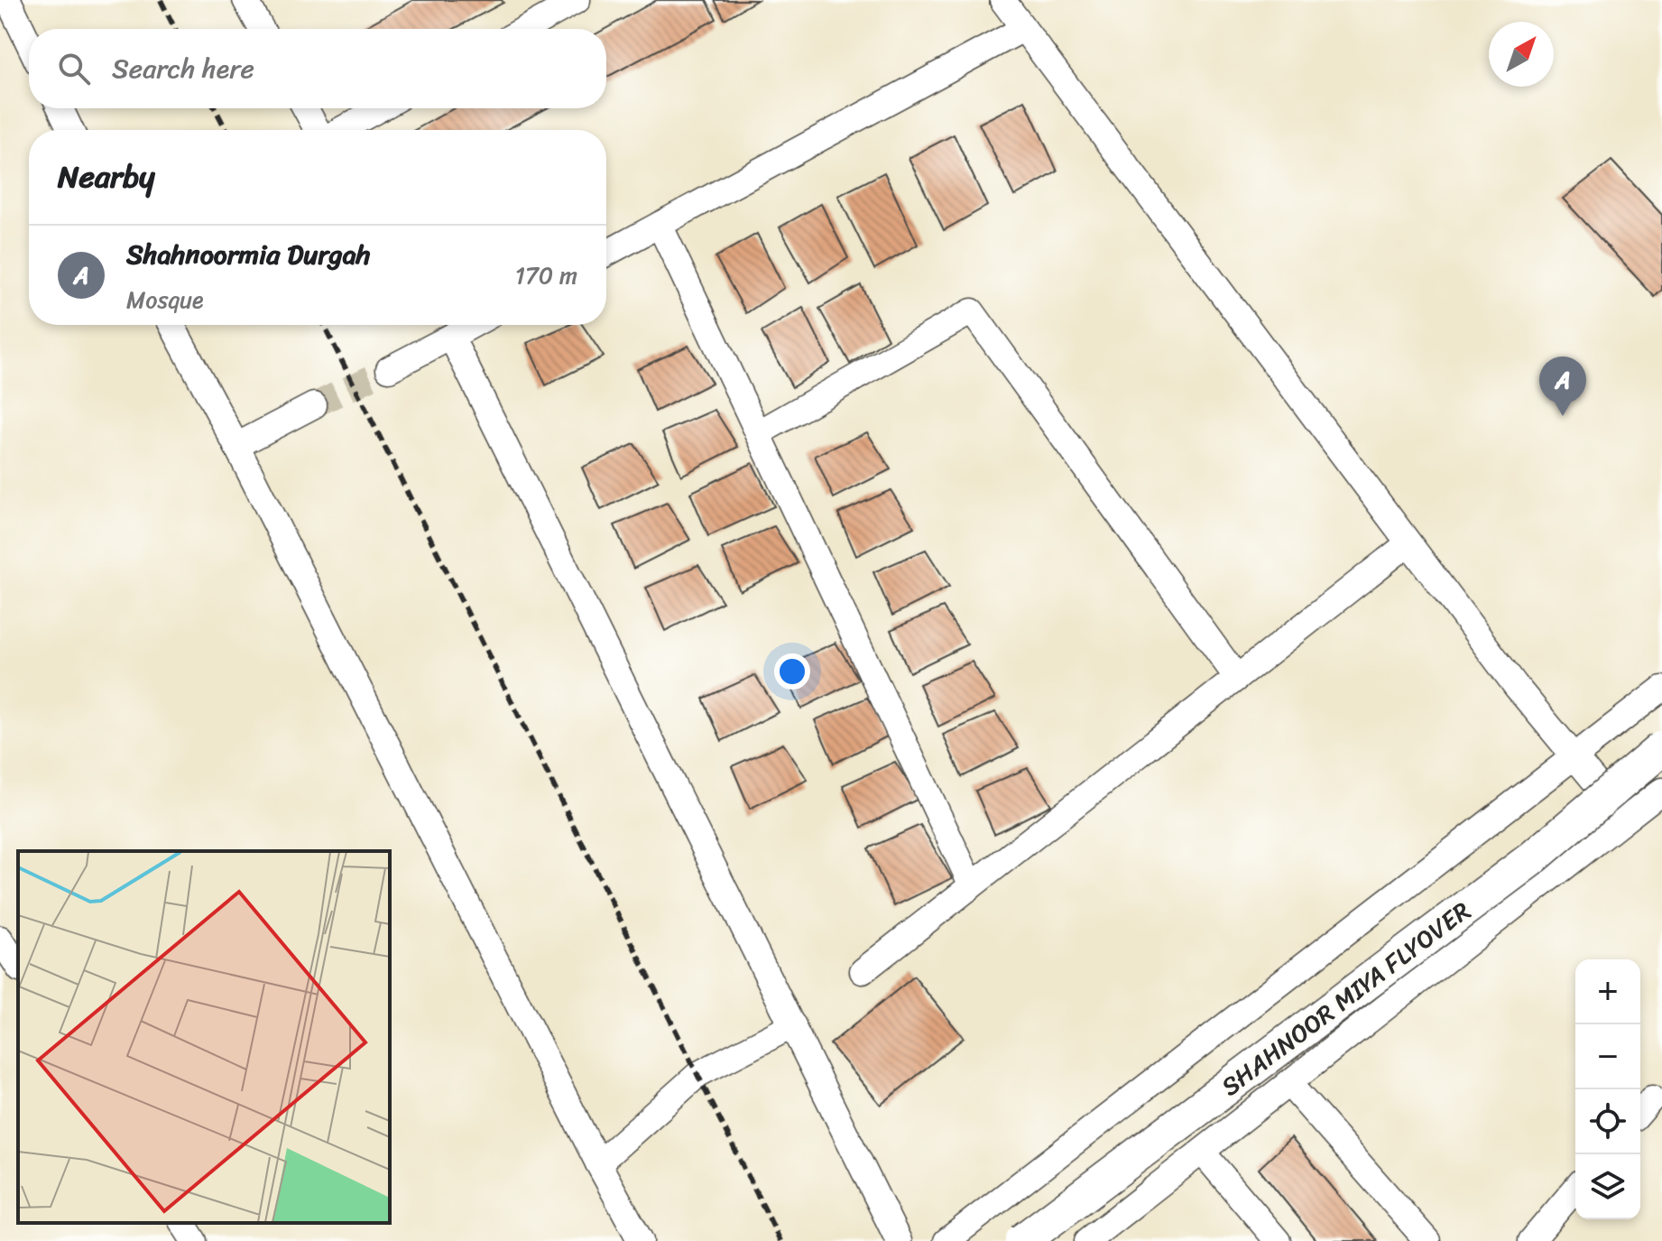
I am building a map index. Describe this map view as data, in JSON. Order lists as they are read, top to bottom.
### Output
{
  "streets": {
    "main road": ["SHAHNOOR MIYA FLYOVER"]
  },
  "north": "top right",
  "page": {
    "search": "Search here",
    "heading": "Nearby",
    "list": [
      {
        "mark": "A",
        "name": "Shahnoormia Durgah",
        "note": "Mosque",
        "value": "170 m"
      }
    ],
    "pins": "A",
    "map_buttons": ["+", "−"]
  }
}
